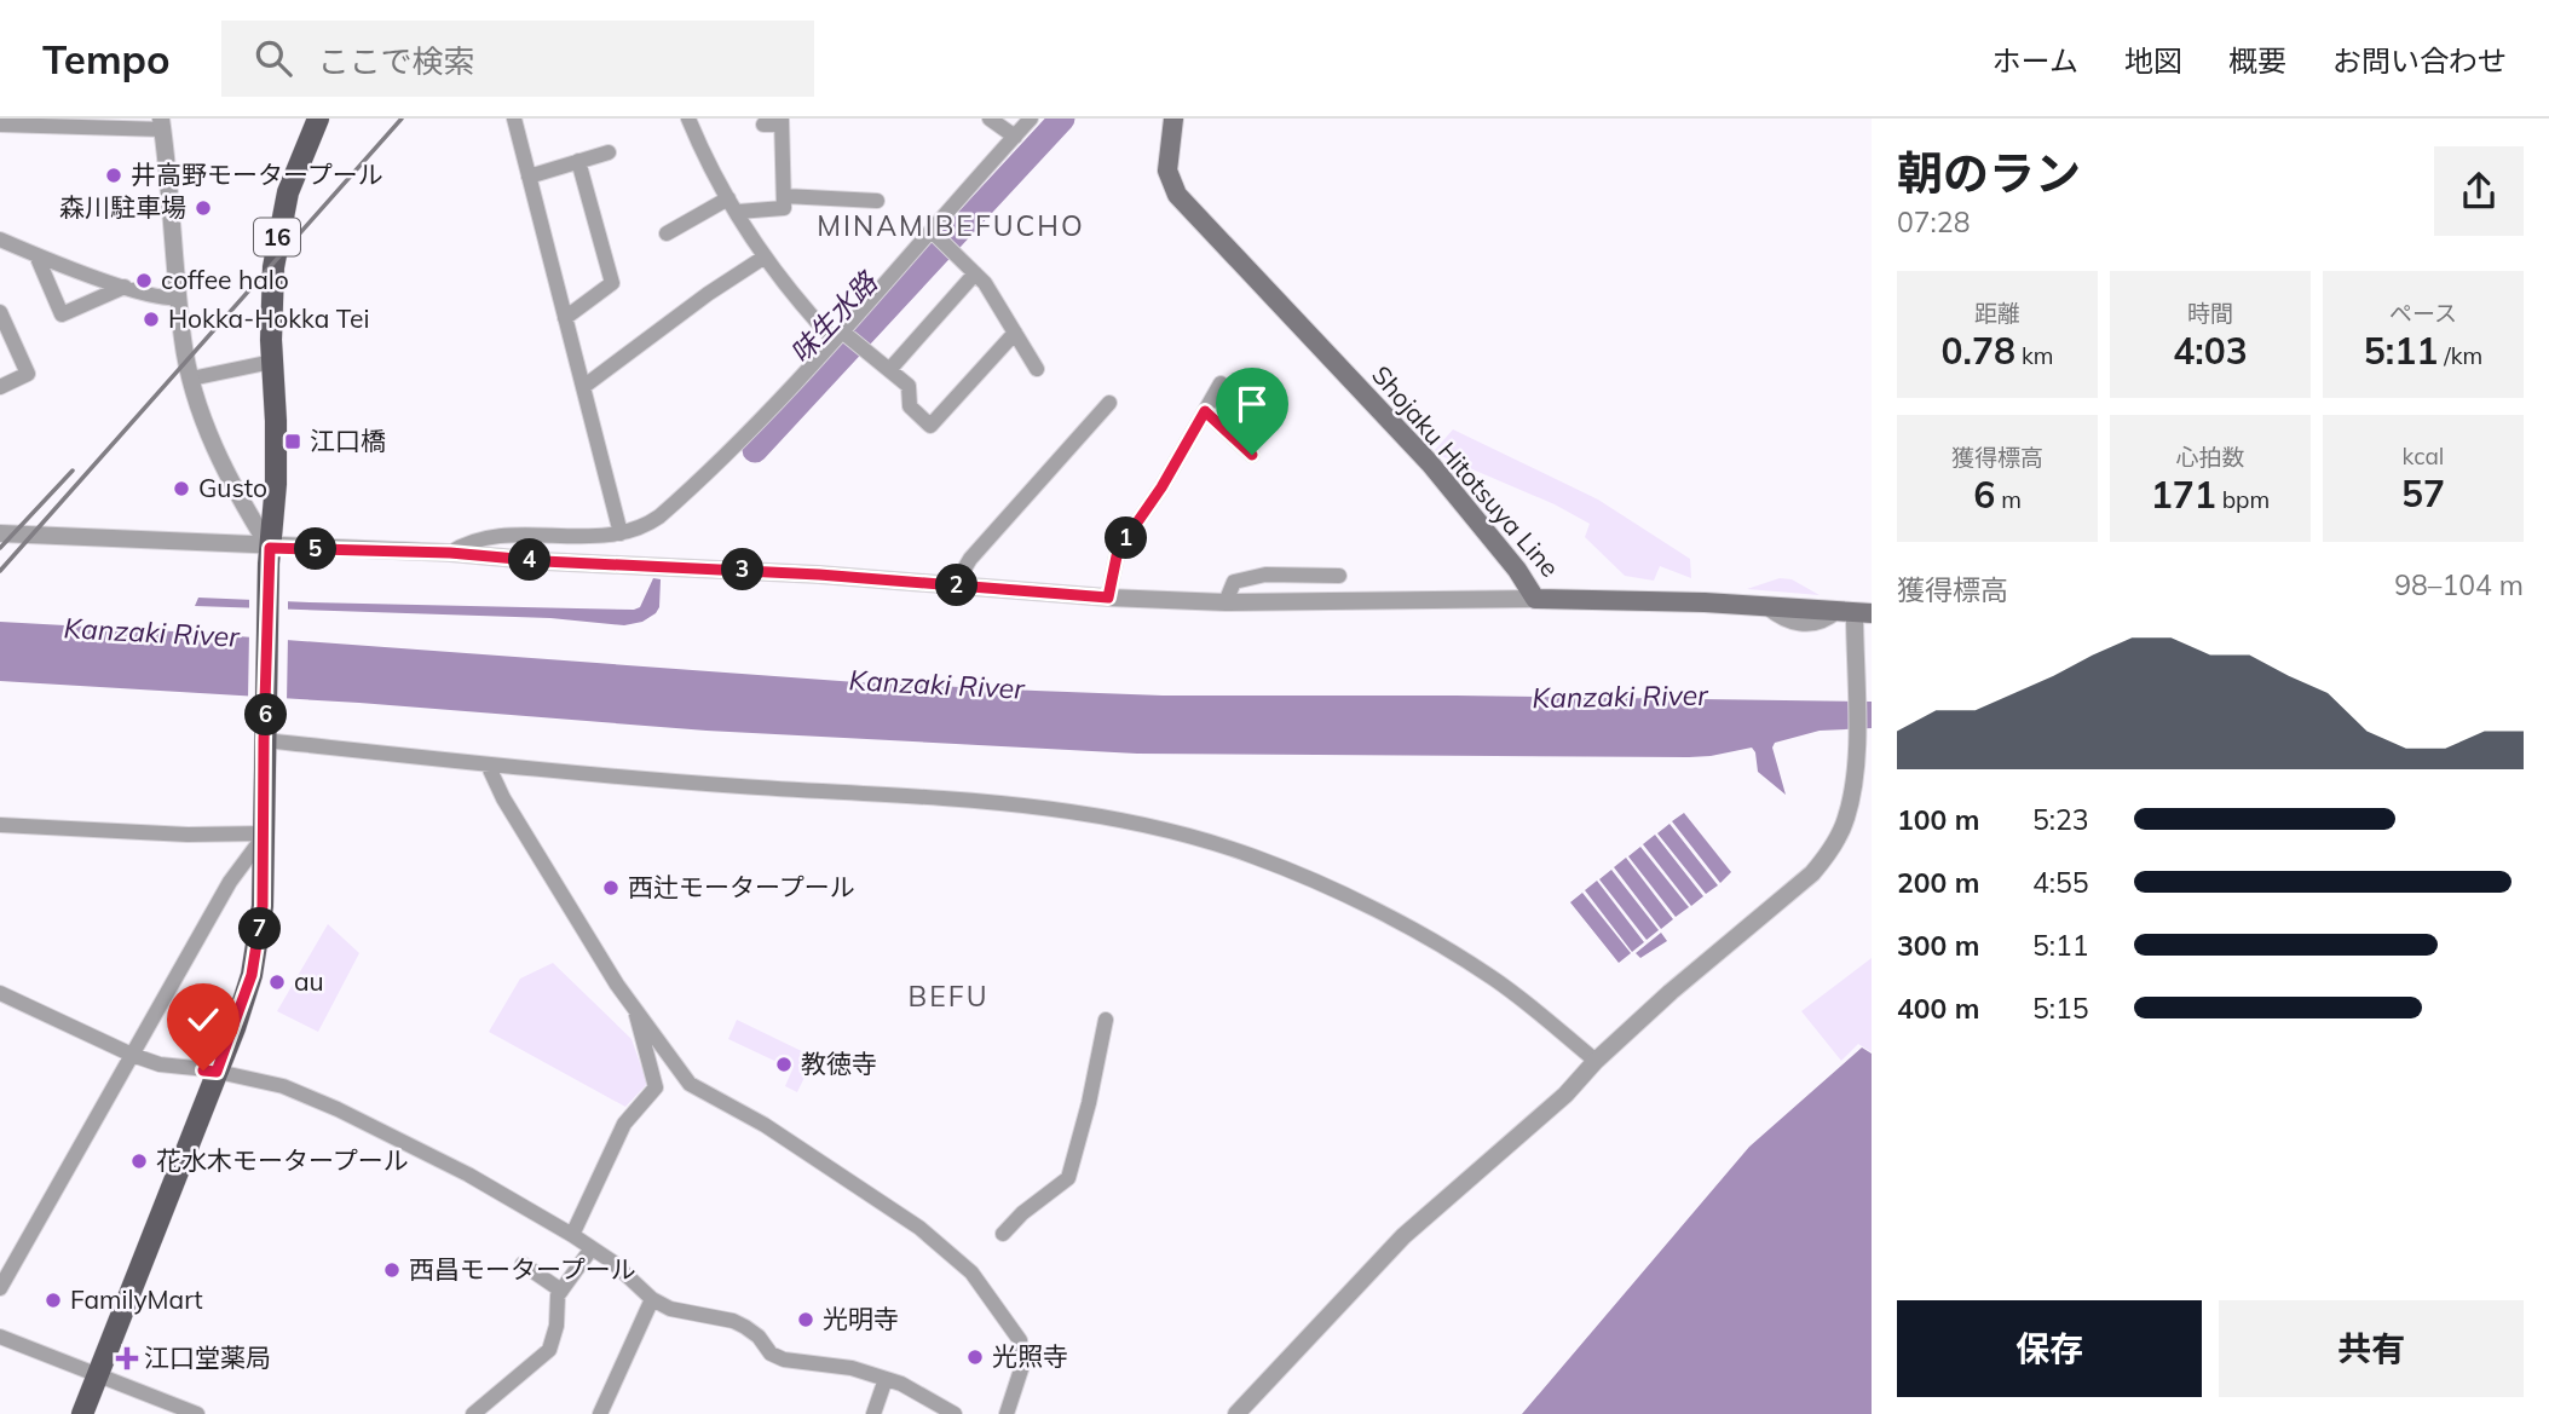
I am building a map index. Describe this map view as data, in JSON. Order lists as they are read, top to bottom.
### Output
{
  "streets": {
    "main road": ["16", "Shojaku Hitotsuya Line"]
  },
  "districts": ["MINAMIBEFUCHO", "BEFU"],
  "water": ["味生水路", "Kanzaki River"],
  "places": {
    "other": [
      "井高野モータープール",
      "森川駐車場",
      "coffee halo",
      "Hokka-Hokka Tei",
      "Gusto",
      "西辻モータープール",
      "au",
      "教徳寺",
      "花水木モータープール",
      "西昌モータープール",
      "FamilyMart",
      "光明寺",
      "光照寺"
    ],
    "transit": ["江口橋"],
    "health": ["江口堂薬局"]
  },
  "page": {
    "header": "Tempo",
    "search": "ここで検索",
    "nav": [
      "ホーム",
      "地図",
      "概要",
      "お問い合わせ"
    ],
    "heading": ["朝のラン", "07:28"],
    "stats": [
      ["距離", "0.78 km"],
      ["時間", "4:03"],
      ["ペース", "5:11 /km"],
      ["獲得標高", "6 m"],
      ["心拍数", "171 bpm"],
      ["kcal", "57"]
    ],
    "pins": [
      "1",
      "5",
      "4",
      "3",
      "2",
      "6",
      "7"
    ],
    "chart": ["獲得標高", "98–104 m"],
    "list": [
      {
        "name": "100 m",
        "note": "5:23"
      },
      {
        "name": "200 m",
        "note": "4:55"
      },
      {
        "name": "300 m",
        "note": "5:11"
      },
      {
        "name": "400 m",
        "note": "5:15"
      }
    ],
    "buttons": ["保存", "共有"]
  }
}
